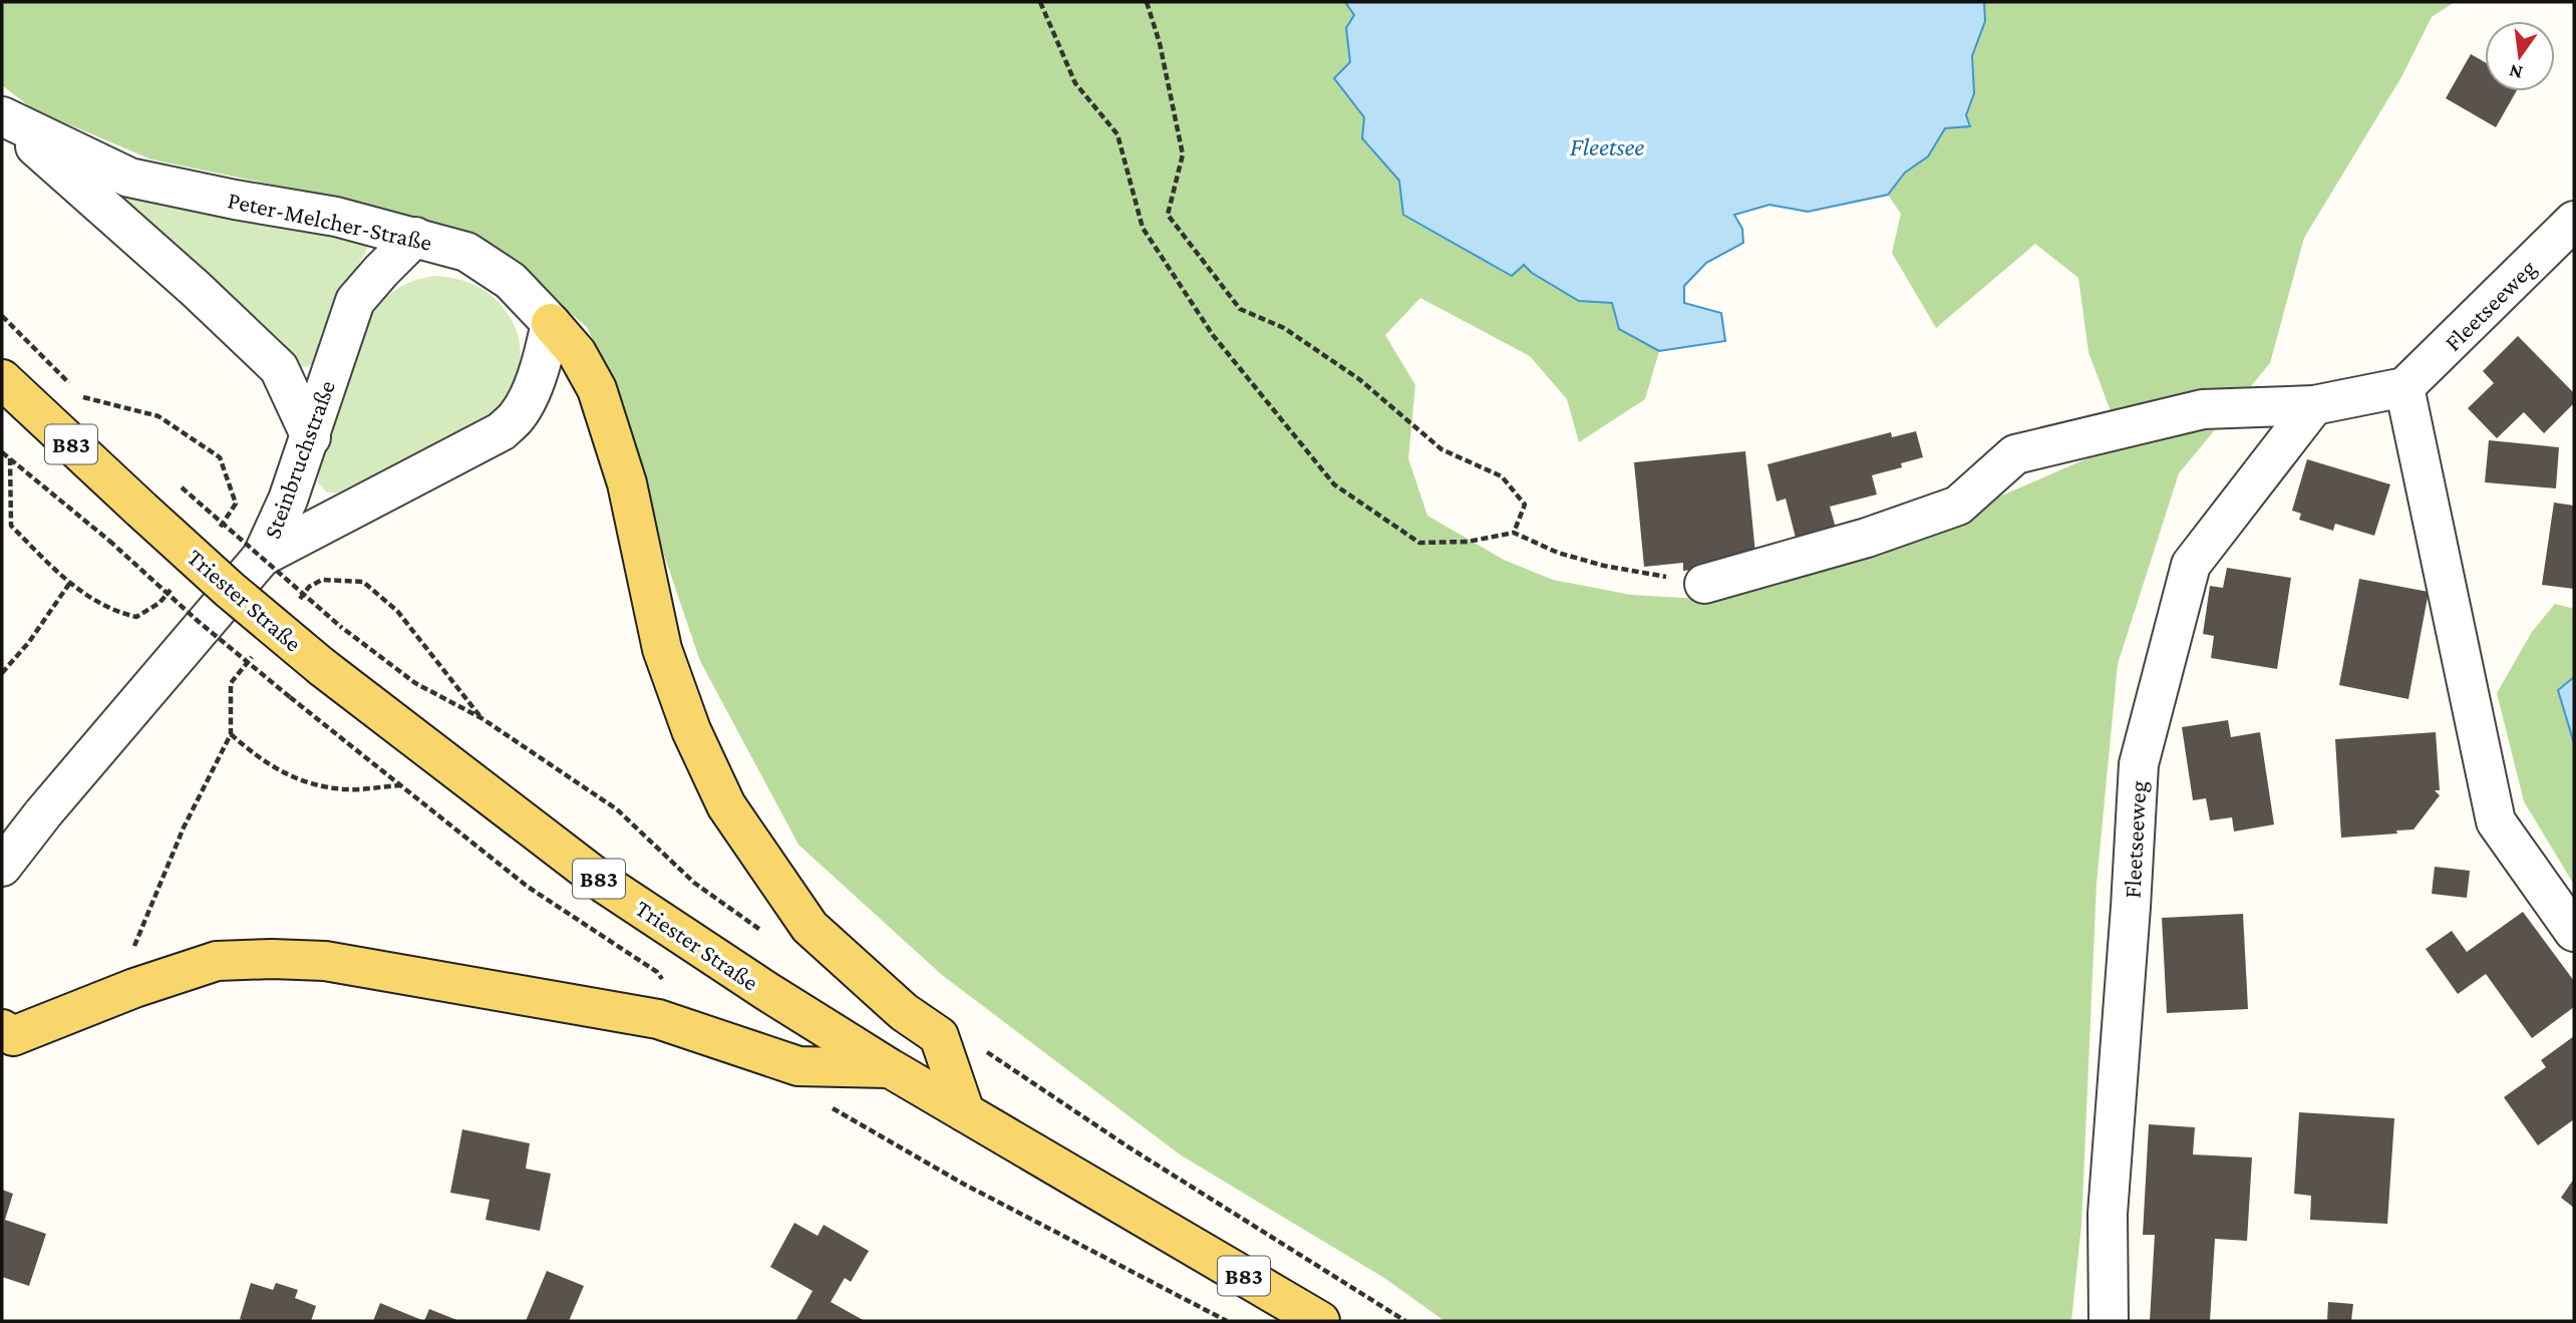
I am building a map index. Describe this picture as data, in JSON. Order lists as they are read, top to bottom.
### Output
{
  "streets": {
    "main road": ["B83", "Triester Straße"],
    "street": ["Peter-Melcher-Straße", "Fleetseeweg", "Steinbruchstraße"]
  },
  "crossings": [
    ["Peter-Melcher-Straße", "Steinbruchstraße"]
  ],
  "water": ["Fleetsee"],
  "north": "bottom"
}
